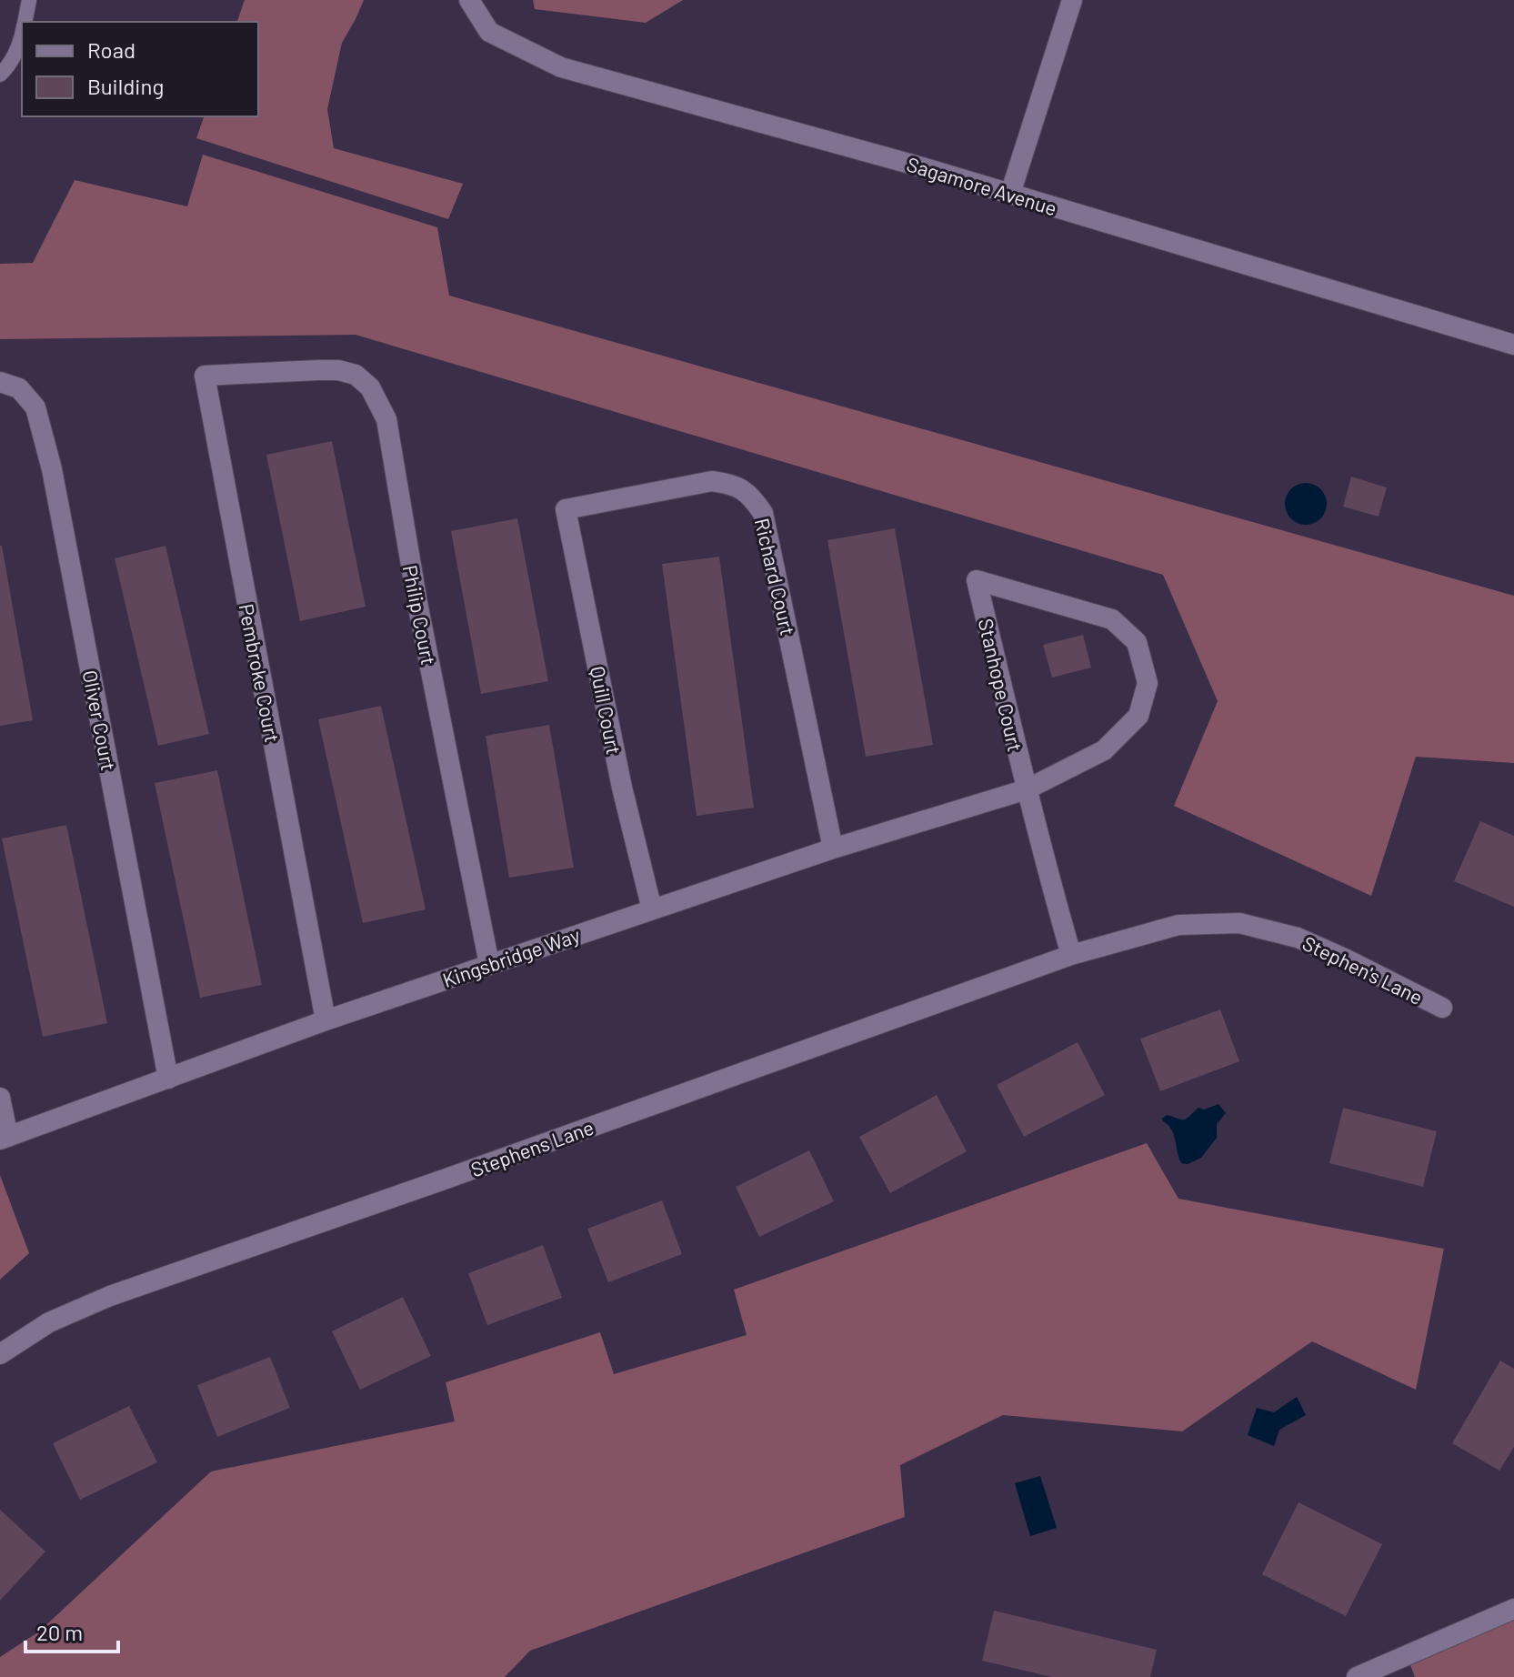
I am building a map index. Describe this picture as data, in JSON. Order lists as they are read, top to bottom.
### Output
{
  "streets": {
    "street": [
      "Sagamore Avenue",
      "Richard Court",
      "Philip Court",
      "Pembroke Court",
      "Stanhope Court",
      "Quill Court",
      "Oliver Court",
      "Kingsbridge Way",
      "Stephen's Lane",
      "Stephens Lane"
    ]
  },
  "crossings": [
    ["Richard Court", "Quill Court"],
    ["Richard Court", "Kingsbridge Way"],
    ["Philip Court", "Pembroke Court"],
    ["Philip Court", "Kingsbridge Way"],
    ["Pembroke Court", "Kingsbridge Way"],
    ["Stanhope Court", "Kingsbridge Way"],
    ["Quill Court", "Kingsbridge Way"],
    ["Oliver Court", "Kingsbridge Way"],
    ["Stephen's Lane", "Stephens Lane"]
  ],
  "legend": ["Road", "Building"],
  "scale_bar": "20 m"
}
